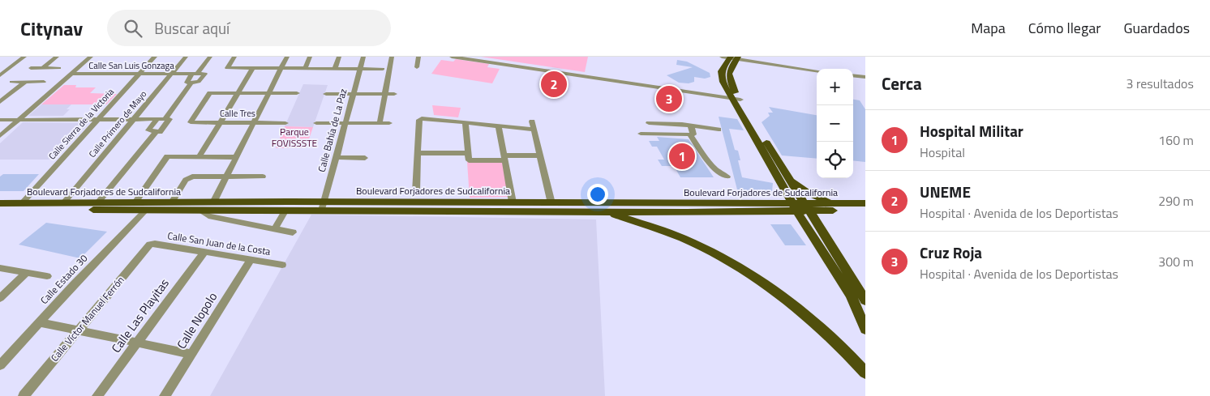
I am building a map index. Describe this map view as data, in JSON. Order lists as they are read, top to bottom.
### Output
{
  "streets": {
    "main road": ["Boulevard Forjadores de Sudcalifornia"],
    "street": [
      "Calle San Luis Gonzaga",
      "Calle Tres",
      "Calle Sierra de la Victoria",
      "Calle Primero de Mayo",
      "Calle Bahía de La Paz",
      "Calle San Juan de la Costa",
      "Calle Estado 30",
      "Calle Las Playitas",
      "Calle Víctor Manuel Ferrón",
      "Calle Nopolo"
    ]
  },
  "crossings": [
    ["Calle San Luis Gonzaga", "Calle Sierra de la Victoria"],
    ["Calle San Luis Gonzaga", "Calle Primero de Mayo"],
    ["Calle Sierra de la Victoria", "Boulevard Forjadores de Sudcalifornia"],
    ["Calle Primero de Mayo", "Boulevard Forjadores de Sudcalifornia"],
    ["Calle Bahía de La Paz", "Boulevard Forjadores de Sudcalifornia"],
    ["Boulevard Forjadores de Sudcalifornia", "Calle Estado 30"],
    ["Calle San Juan de la Costa", "Calle Las Playitas"],
    ["Calle San Juan de la Costa", "Calle Víctor Manuel Ferrón"],
    ["Calle San Juan de la Costa", "Calle Nopolo"]
  ],
  "parks": ["Parque FOVISSSTE"],
  "page": {
    "header": "Citynav",
    "search": "Buscar aquí",
    "nav": ["Mapa", "Cómo llegar", "Guardados"],
    "heading": ["Cerca", "3 resultados"],
    "map_buttons": ["+", "−"],
    "pins": ["2", "3", "1"],
    "list": [
      {
        "mark": "1",
        "name": "Hospital Militar",
        "note": "Hospital",
        "value": "160 m"
      },
      {
        "mark": "2",
        "name": "UNEME",
        "note": "Hospital · Avenida de los Deportistas",
        "value": "290 m"
      },
      {
        "mark": "3",
        "name": "Cruz Roja",
        "note": "Hospital · Avenida de los Deportistas",
        "value": "300 m"
      }
    ]
  }
}
